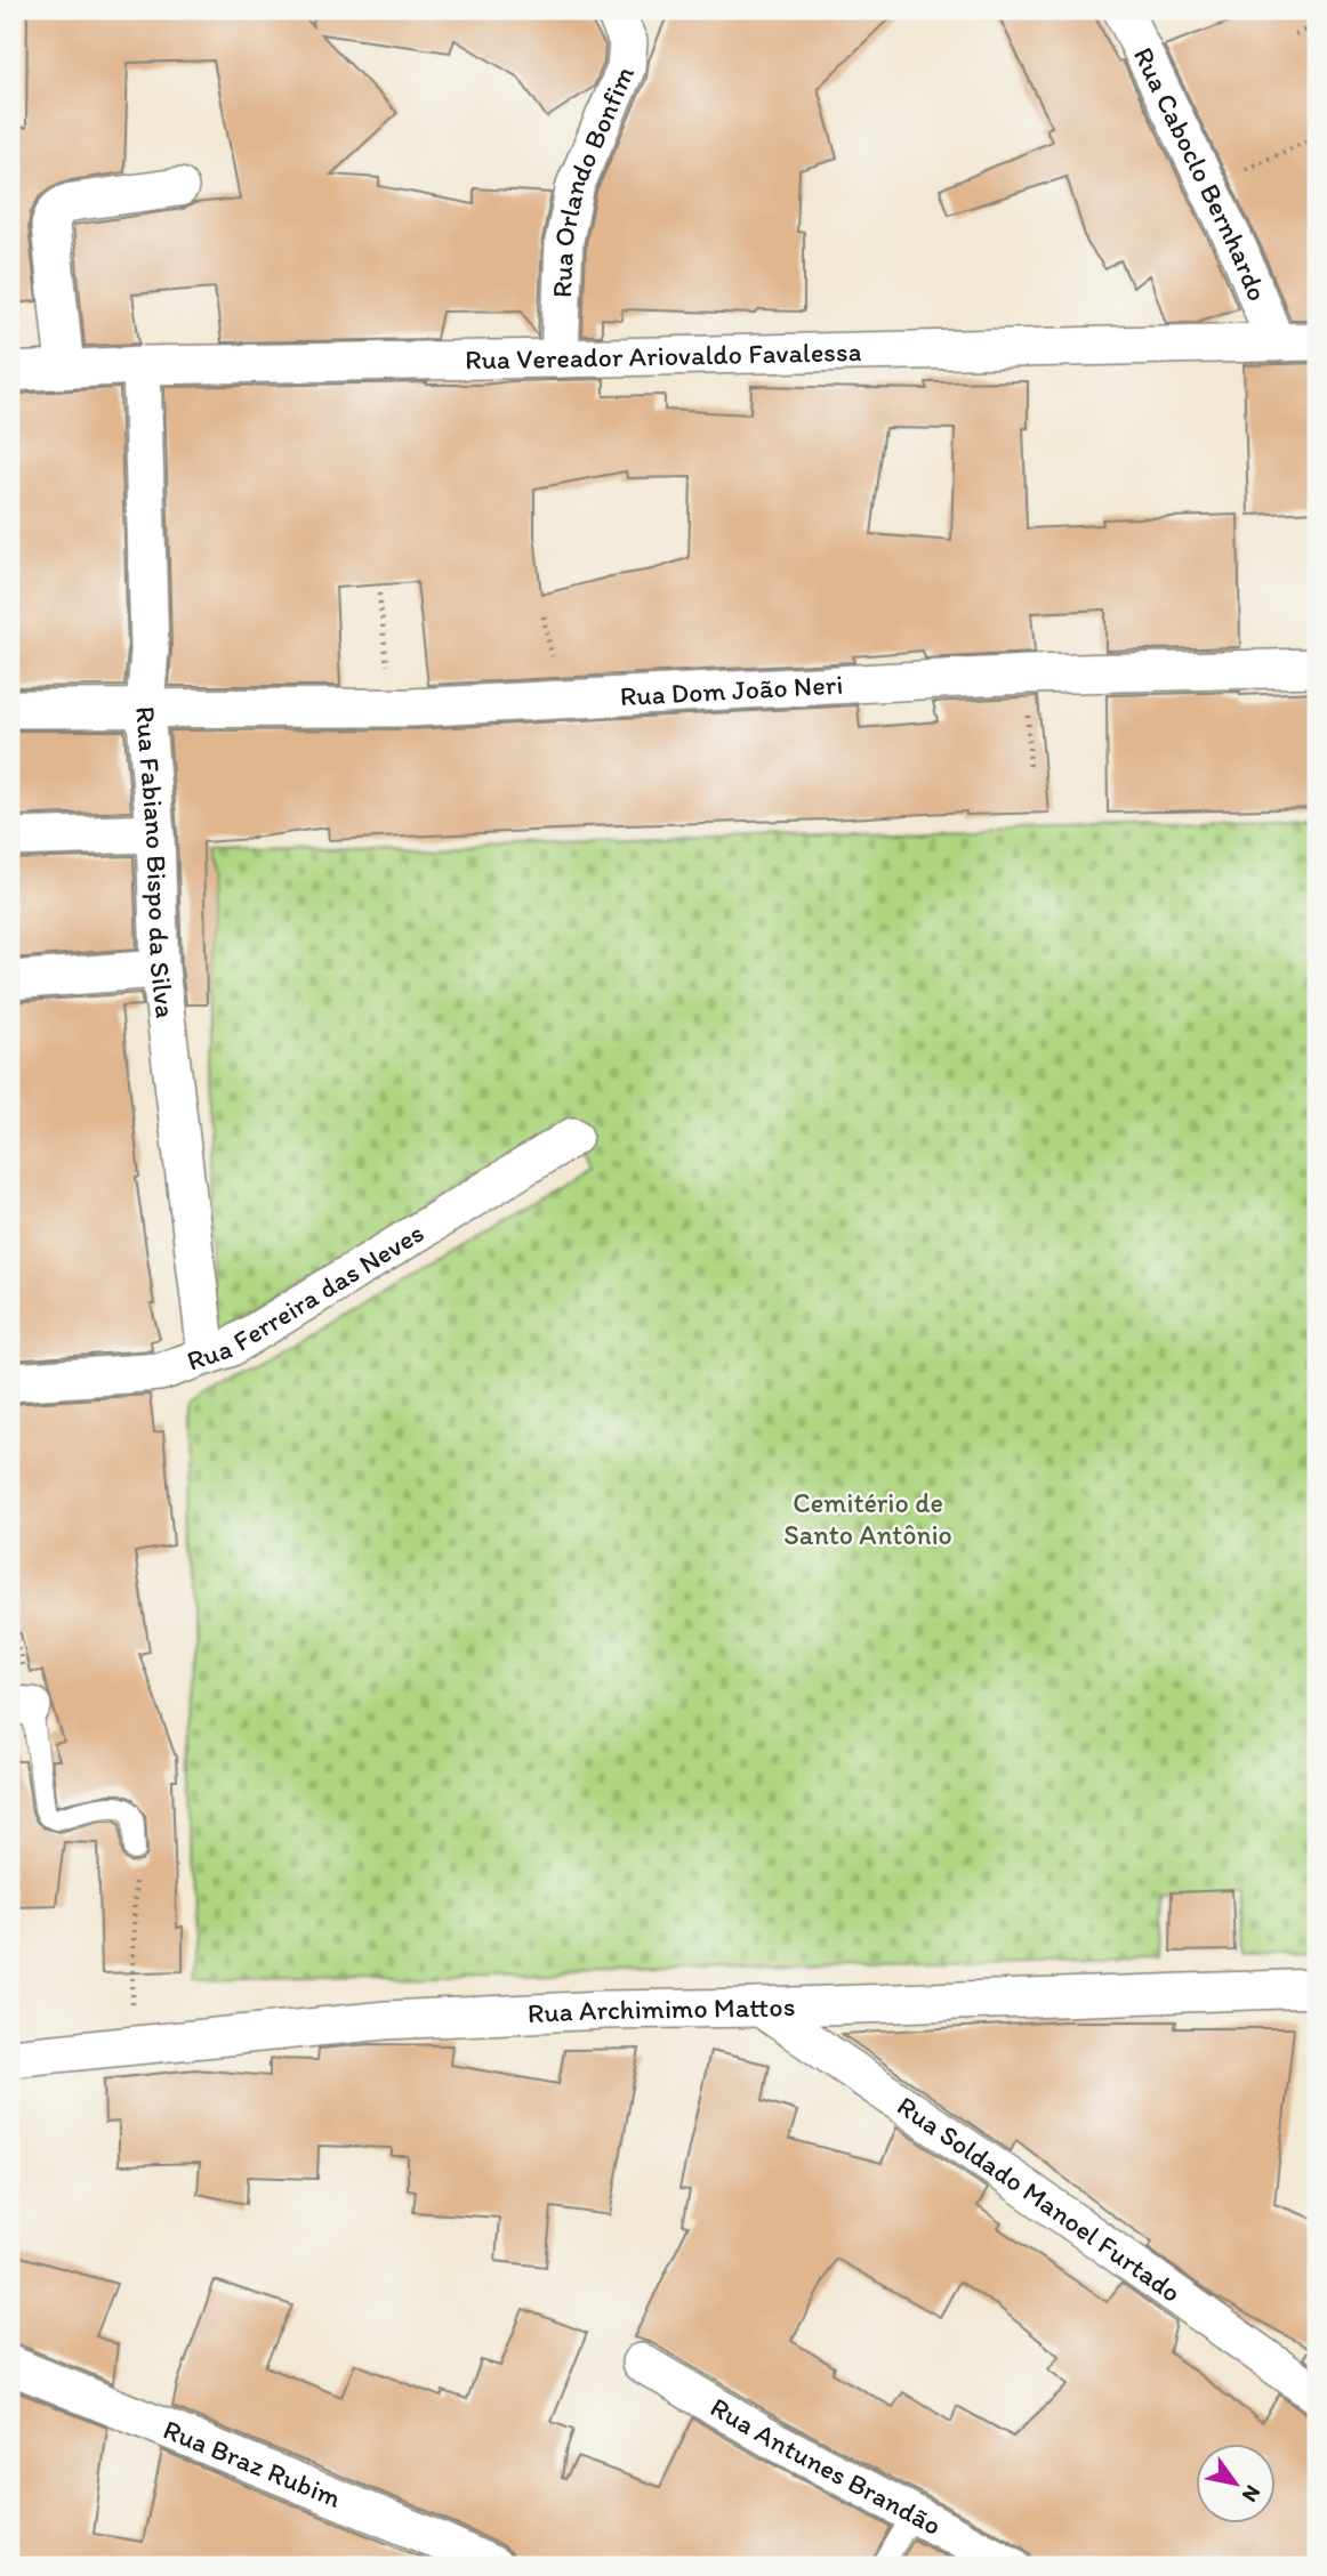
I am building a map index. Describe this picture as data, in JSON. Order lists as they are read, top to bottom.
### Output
{
  "streets": {
    "street": [
      "Rua Caboclo Bernhardo",
      "Rua Orlando Bonfim",
      "Rua Vereador Ariovaldo Favalessa",
      "Rua Dom João Neri",
      "Rua Fabiano Bispo da Silva",
      "Rua Ferreira das Neves",
      "Rua Archimimo Mattos",
      "Rua Soldado Manoel Furtado",
      "Rua Braz Rubim",
      "Rua Antunes Brandão"
    ]
  },
  "crossings": [
    ["Rua Caboclo Bernhardo", "Rua Vereador Ariovaldo Favalessa"],
    ["Rua Orlando Bonfim", "Rua Vereador Ariovaldo Favalessa"],
    ["Rua Vereador Ariovaldo Favalessa", "Rua Fabiano Bispo da Silva"],
    ["Rua Dom João Neri", "Rua Fabiano Bispo da Silva"],
    ["Rua Fabiano Bispo da Silva", "Rua Ferreira das Neves"],
    ["Rua Archimimo Mattos", "Rua Soldado Manoel Furtado"]
  ],
  "parks": ["Cemitério de Santo Antônio"],
  "north": "bottom right"
}
